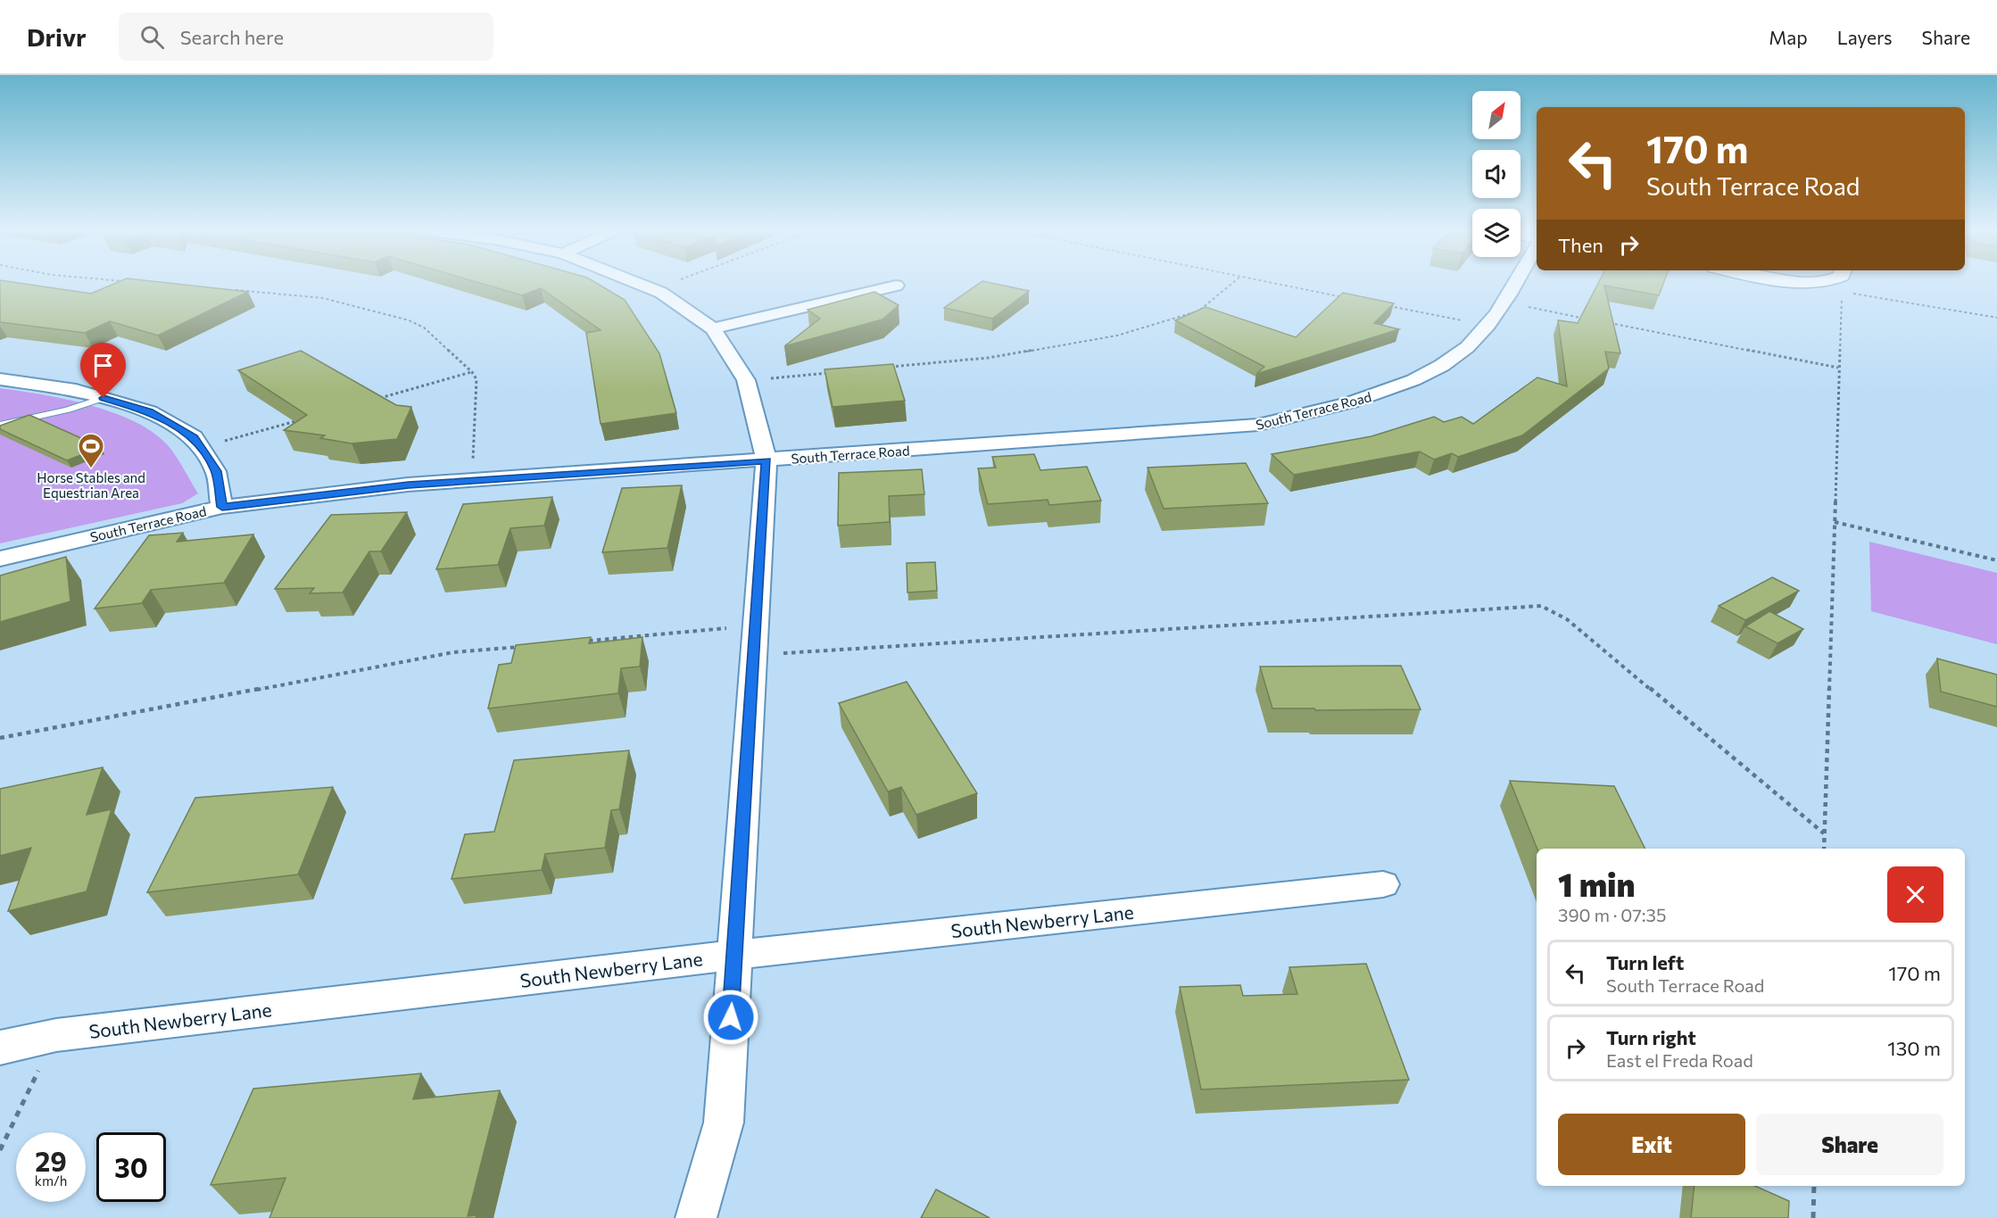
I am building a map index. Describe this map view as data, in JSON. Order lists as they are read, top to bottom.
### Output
{
  "streets": {
    "street": ["South Terrace Road", "South Newberry Lane"]
  },
  "places": {
    "sports": ["Horse Stables and Equestrian Area"]
  },
  "north": "top right",
  "page": {
    "header": "Drivr",
    "search": "Search here",
    "nav": ["Map", "Layers", "Share"],
    "turn": ["170 m", "South Terrace Road"],
    "then": "Then",
    "heading": ["1 min", "390 m · 07:35"],
    "list": [
      {
        "name": "Turn left",
        "note": "South Terrace Road",
        "value": "170 m"
      },
      {
        "name": "Turn right",
        "note": "East el Freda Road",
        "value": "130 m"
      }
    ],
    "buttons": ["Exit", "Share"],
    "speed": "29 km/h",
    "limit": "30"
  }
}
